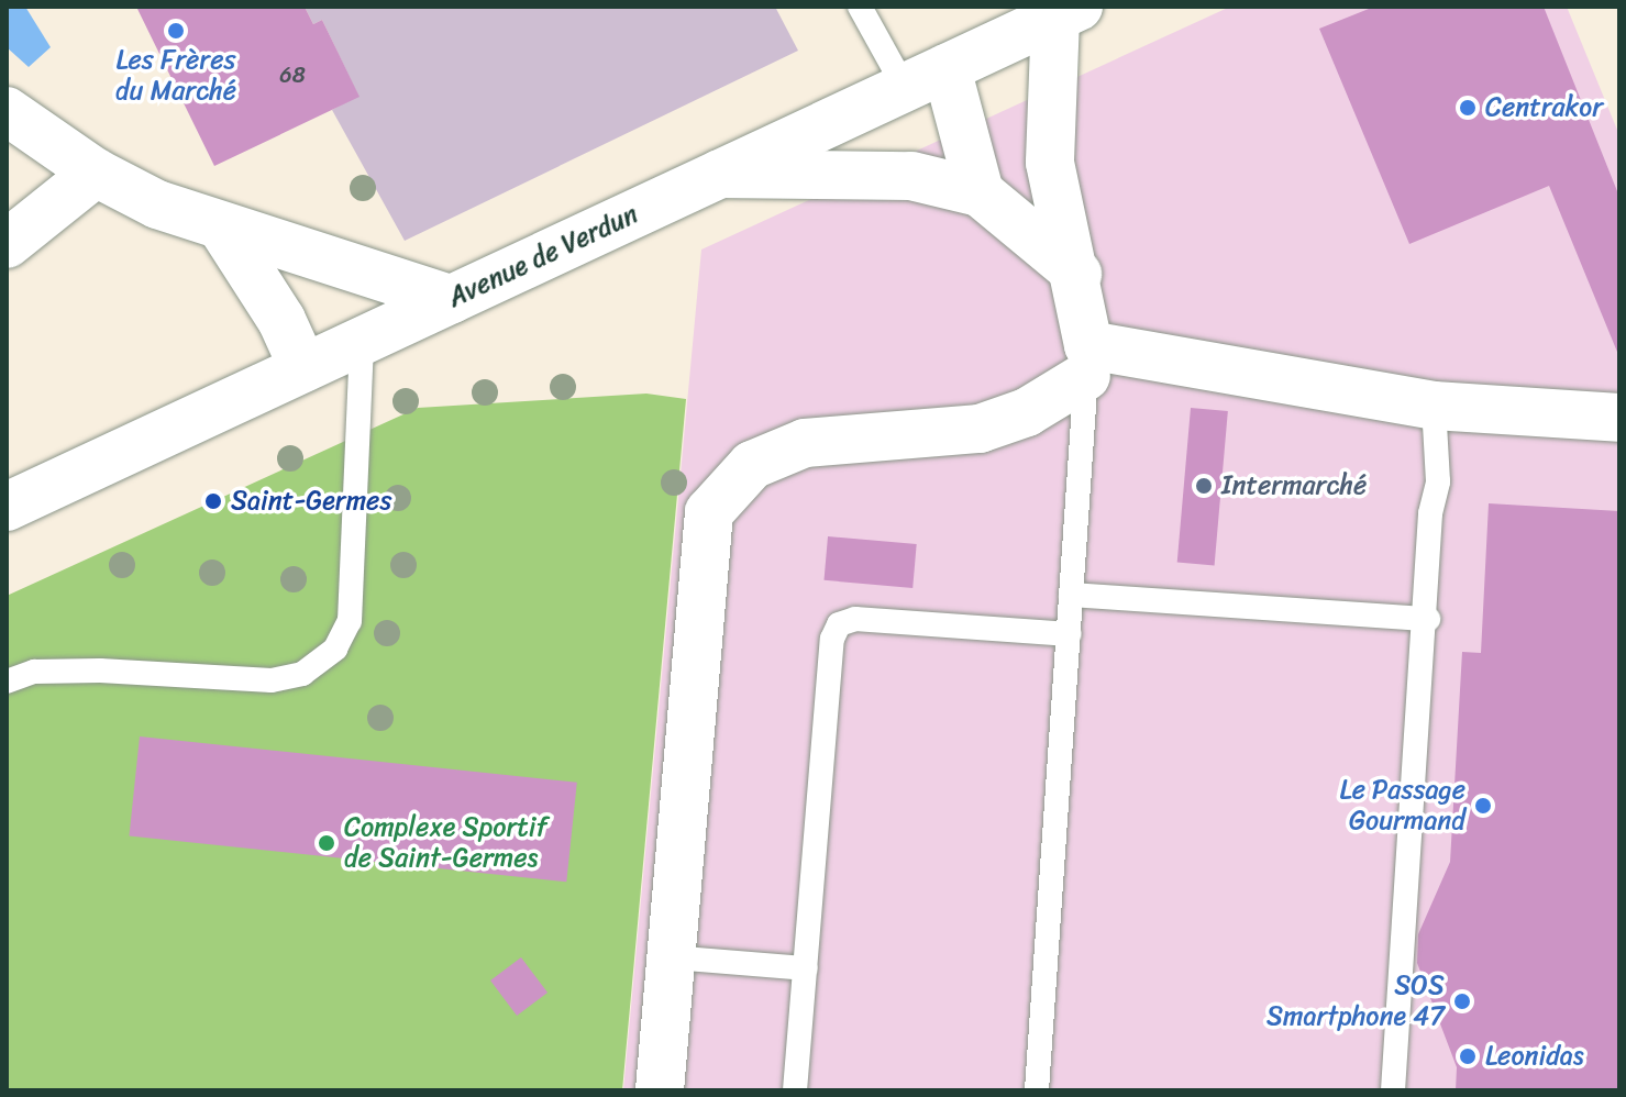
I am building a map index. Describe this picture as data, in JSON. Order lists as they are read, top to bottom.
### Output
{
  "streets": {
    "street": ["Avenue de Verdun"]
  },
  "places": [
    "Les Frères du Marché",
    "Centrakor",
    "Intermarché",
    "Saint-Germes",
    "Le Passage Gourmand",
    "Complexe Sportif de Saint-Germes",
    "SOS Smartphone 47",
    "Leonidas"
  ],
  "house_numbers": ["68"]
}
